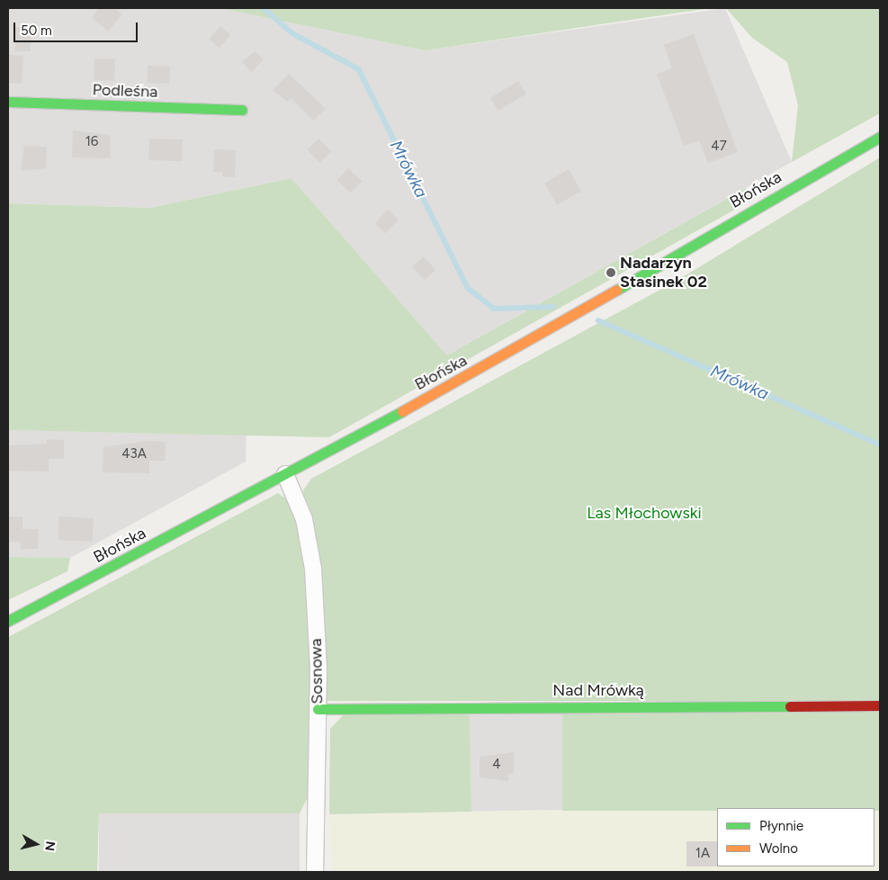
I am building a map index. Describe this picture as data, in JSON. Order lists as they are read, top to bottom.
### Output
{
  "streets": {
    "main road": ["Podleśna", "Błońska", "Nad Mrówką"],
    "street": ["Sosnowa"]
  },
  "crossings": [
    ["Błońska", "Sosnowa"],
    ["Sosnowa", "Nad Mrówką"]
  ],
  "water": ["Mrówka"],
  "parks": ["Las Młochowski"],
  "places": ["Nadarzyn Stasinek 02"],
  "house_numbers": [
    "16",
    "47",
    "43A",
    "4",
    "1A"
  ],
  "legend": ["Płynnie", "Wolno"],
  "scale_bar": "50 m",
  "north": "right"
}
